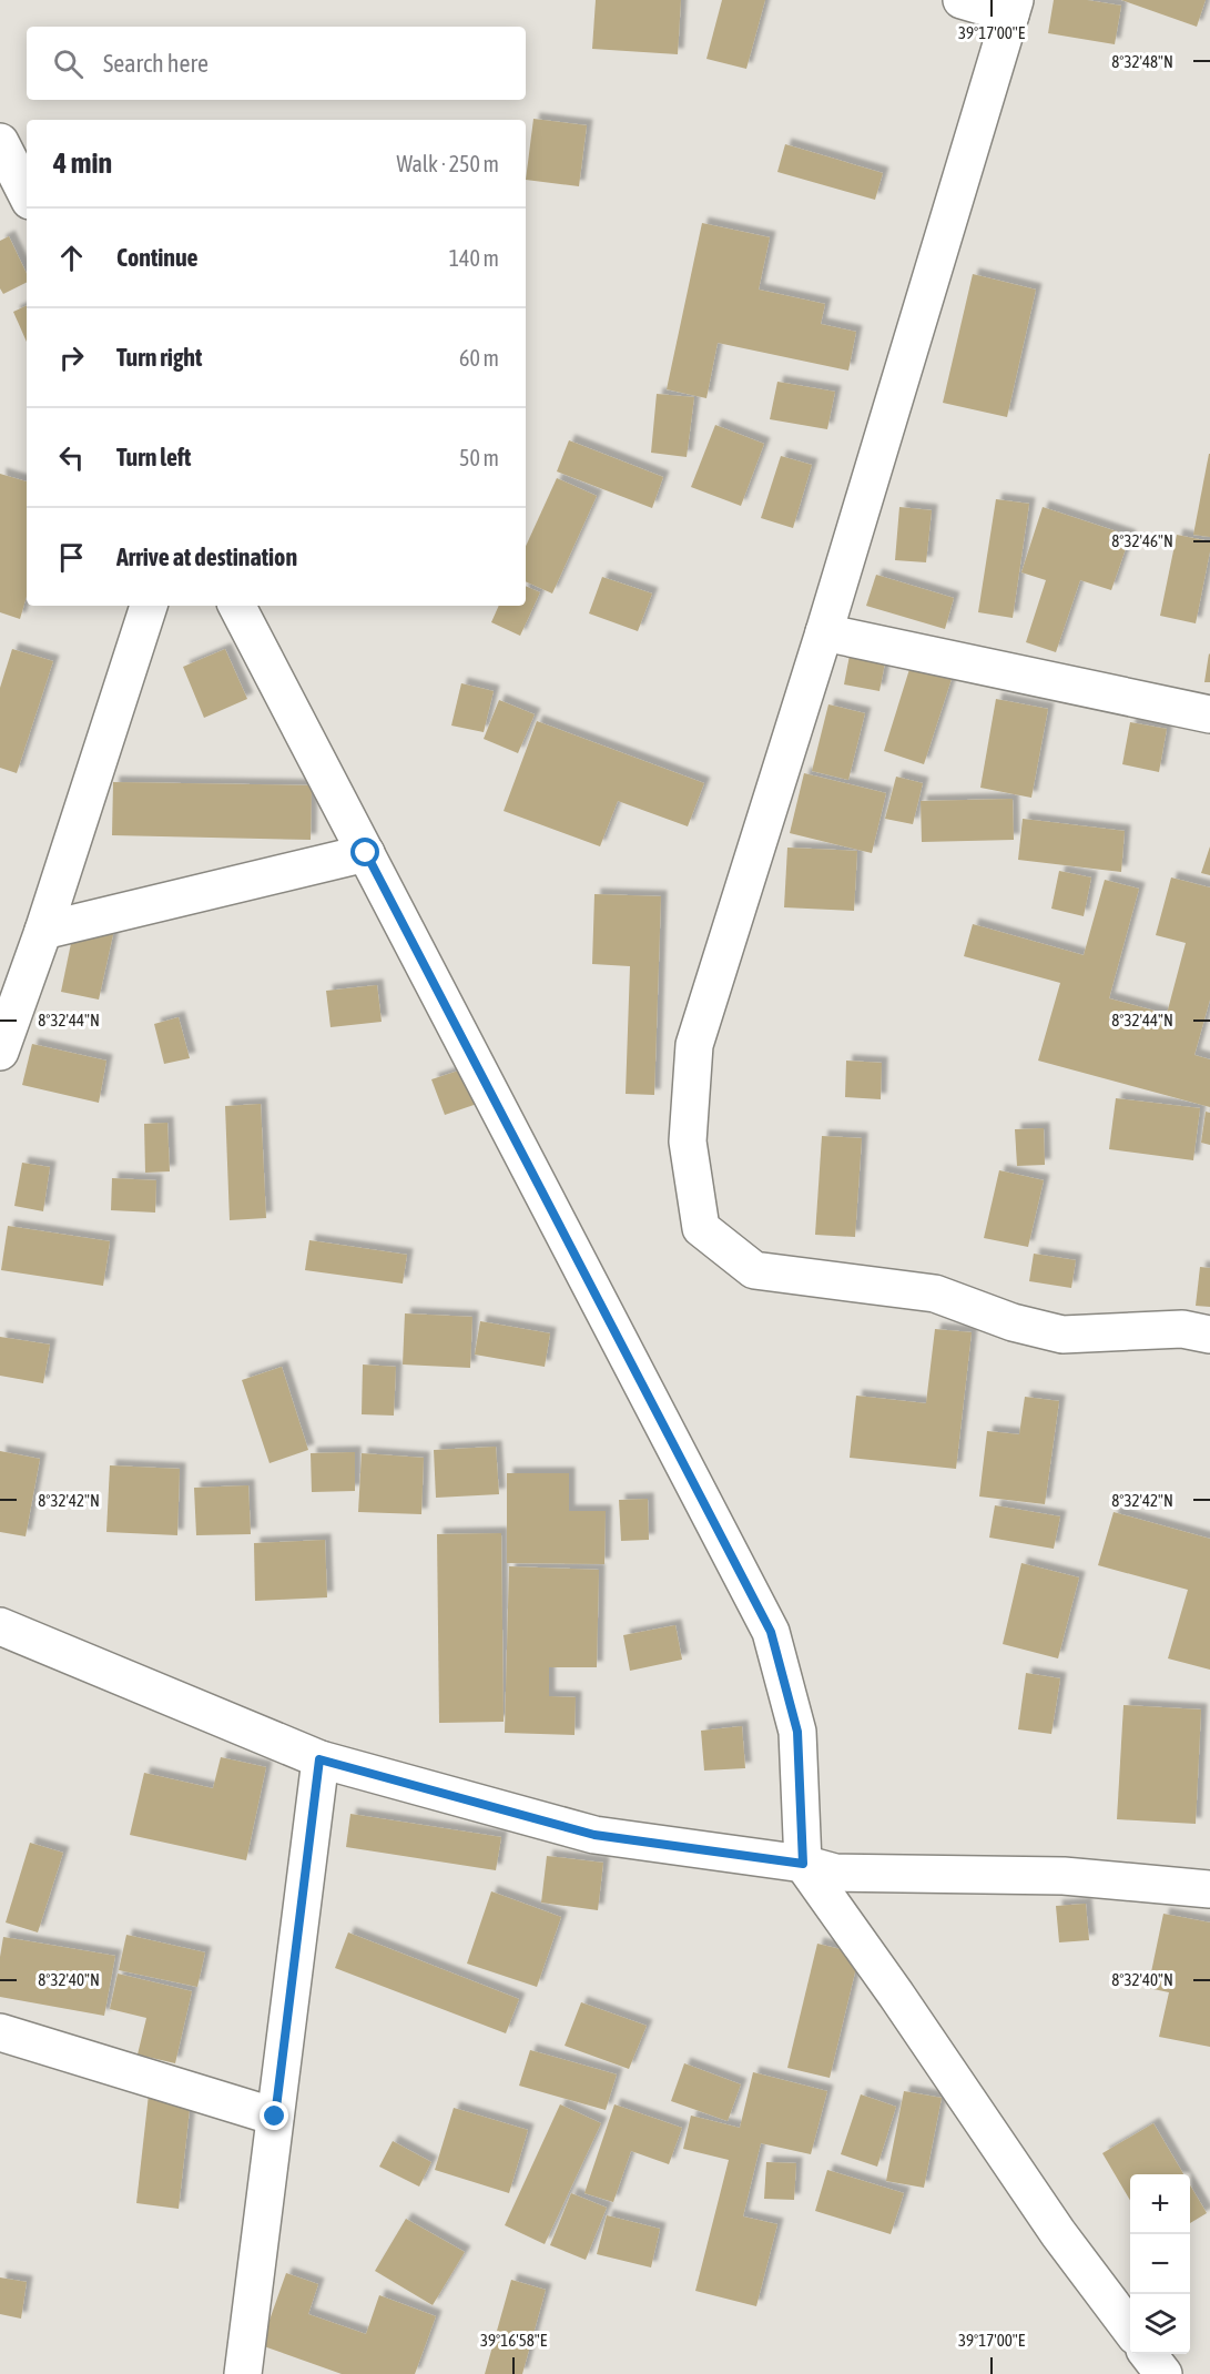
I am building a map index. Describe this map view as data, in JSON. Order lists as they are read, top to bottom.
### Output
{
  "page": {
    "search": "Search here",
    "heading": ["4 min", "Walk · 250 m"],
    "list": [
      ["Continue", "140 m"],
      ["Turn right", "60 m"],
      ["Turn left", "50 m"],
      "Arrive at destination"
    ],
    "map_buttons": ["+", "−"]
  },
  "coordinates": [
    "39°17'00\"E",
    "8°32'48\"N",
    "8°32'46\"N",
    "8°32'44\"N",
    "8°32'42\"N",
    "8°32'40\"N",
    "39°16'58\"E"
  ]
}
